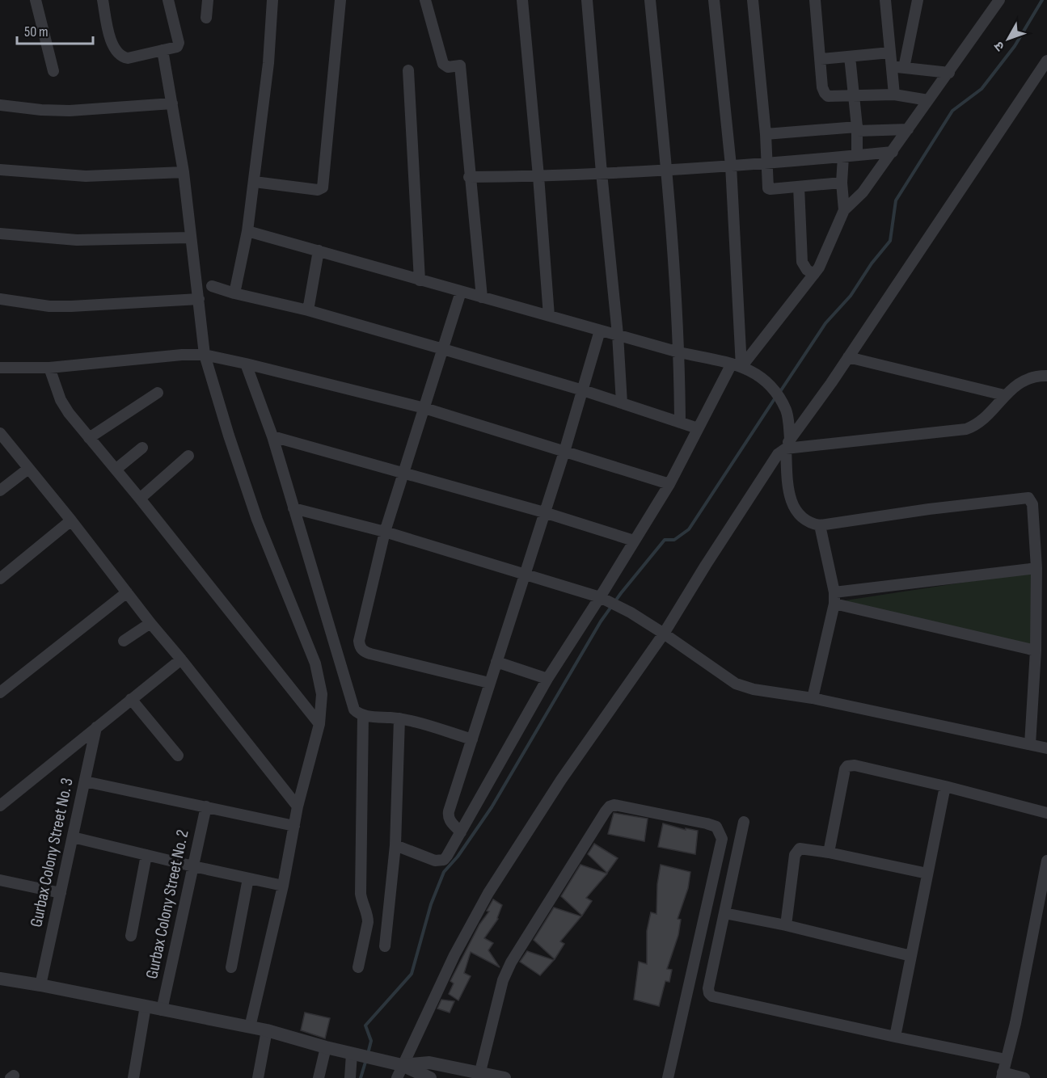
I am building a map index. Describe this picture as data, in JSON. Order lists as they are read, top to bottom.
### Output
{
  "streets": {
    "street": ["Gurbax Colony Street No. 3", "Gurbax Colony Street No. 2"]
  },
  "scale_bar": "50 m",
  "north": "bottom left"
}
